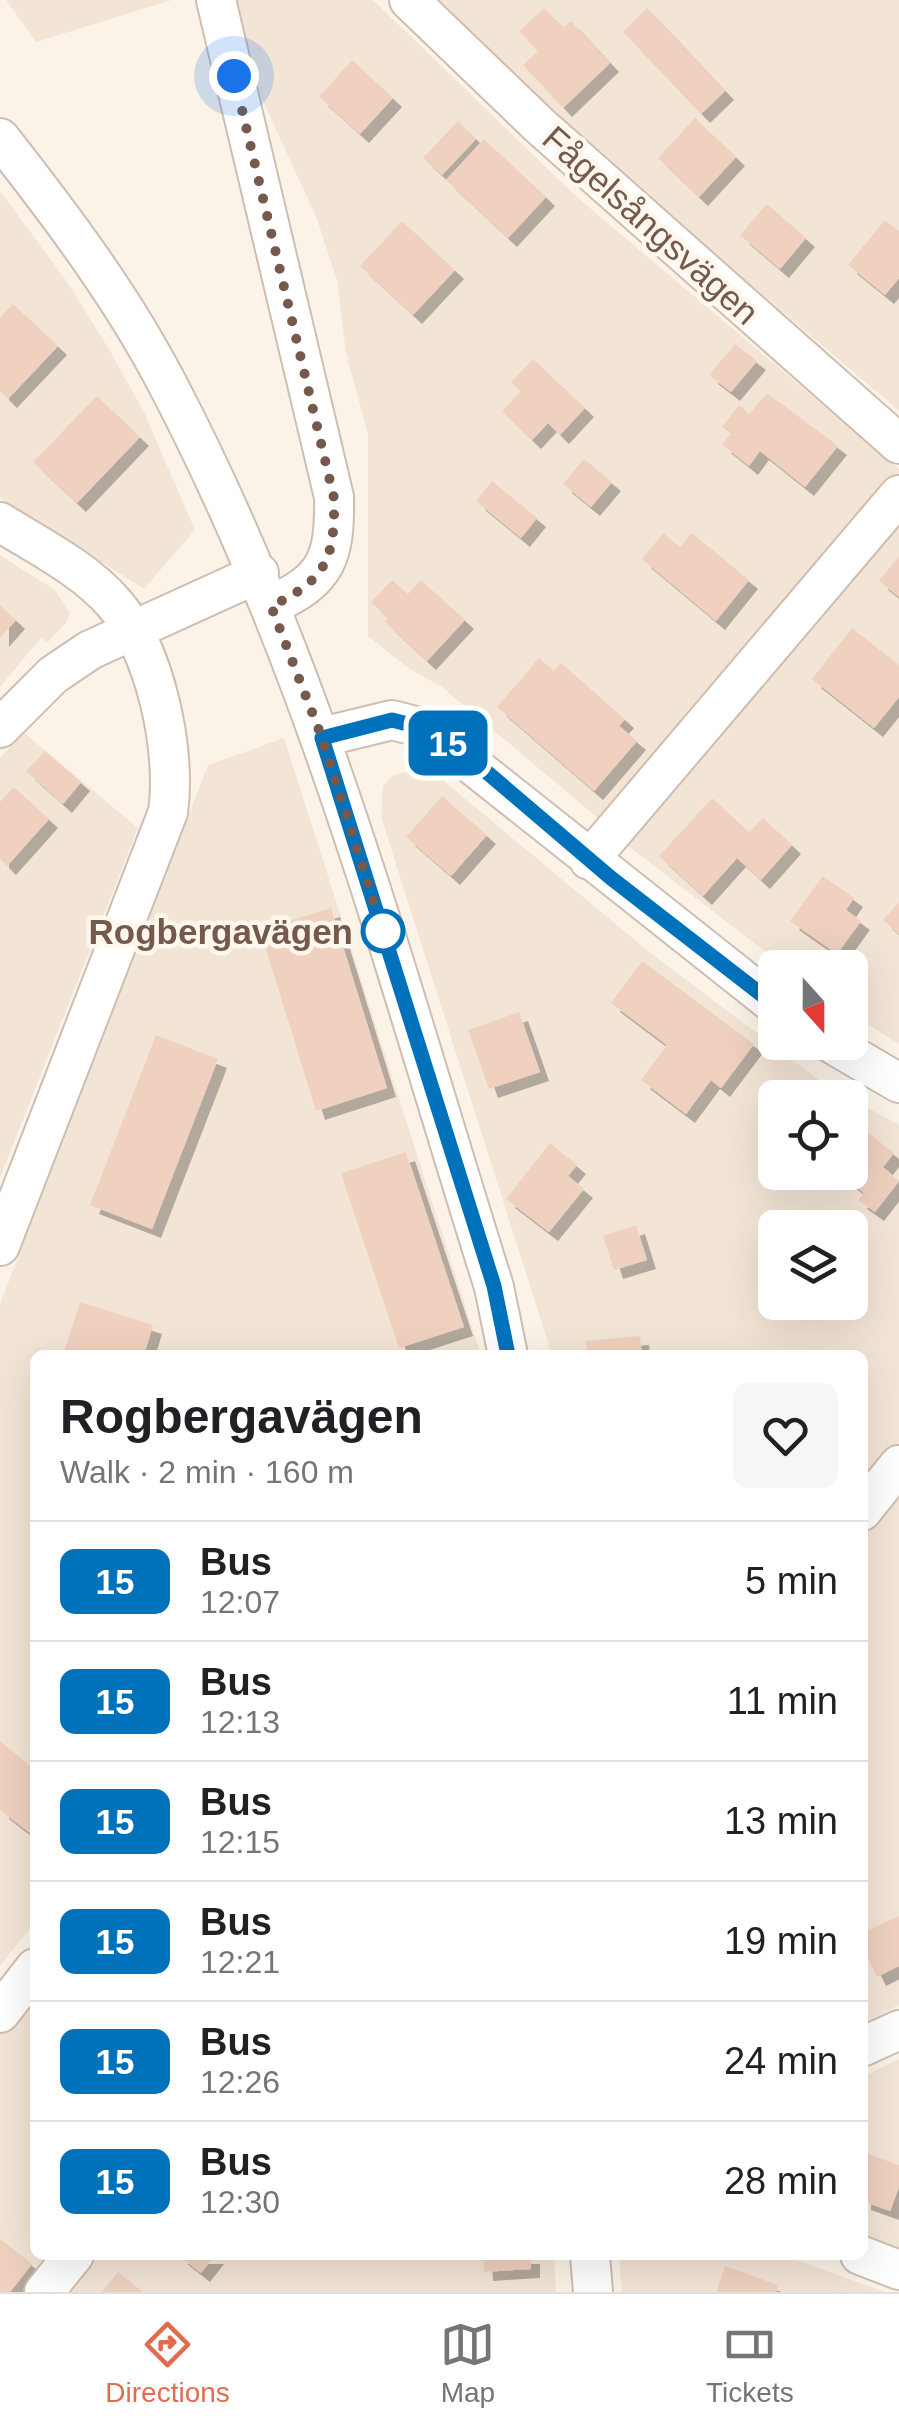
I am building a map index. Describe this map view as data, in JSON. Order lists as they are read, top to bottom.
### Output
{
  "streets": {
    "street": ["Fågelsångsvägen"]
  },
  "places": ["Rogbergavägen"],
  "lines": ["bus line 15"],
  "north": "bottom",
  "page": {
    "on_map": "15",
    "heading": ["Rogbergavägen", "Walk · 2 min · 160 m"],
    "list": [
      {
        "mark": "15",
        "name": "Bus",
        "note": "12:07",
        "value": "5 min"
      },
      {
        "mark": "15",
        "name": "Bus",
        "note": "12:13",
        "value": "11 min"
      },
      {
        "mark": "15",
        "name": "Bus",
        "note": "12:15",
        "value": "13 min"
      },
      {
        "mark": "15",
        "name": "Bus",
        "note": "12:21",
        "value": "19 min"
      },
      {
        "mark": "15",
        "name": "Bus",
        "note": "12:26",
        "value": "24 min"
      },
      {
        "mark": "15",
        "name": "Bus",
        "note": "12:30",
        "value": "28 min"
      }
    ],
    "tabs": ["Directions", "Map", "Tickets"]
  }
}
